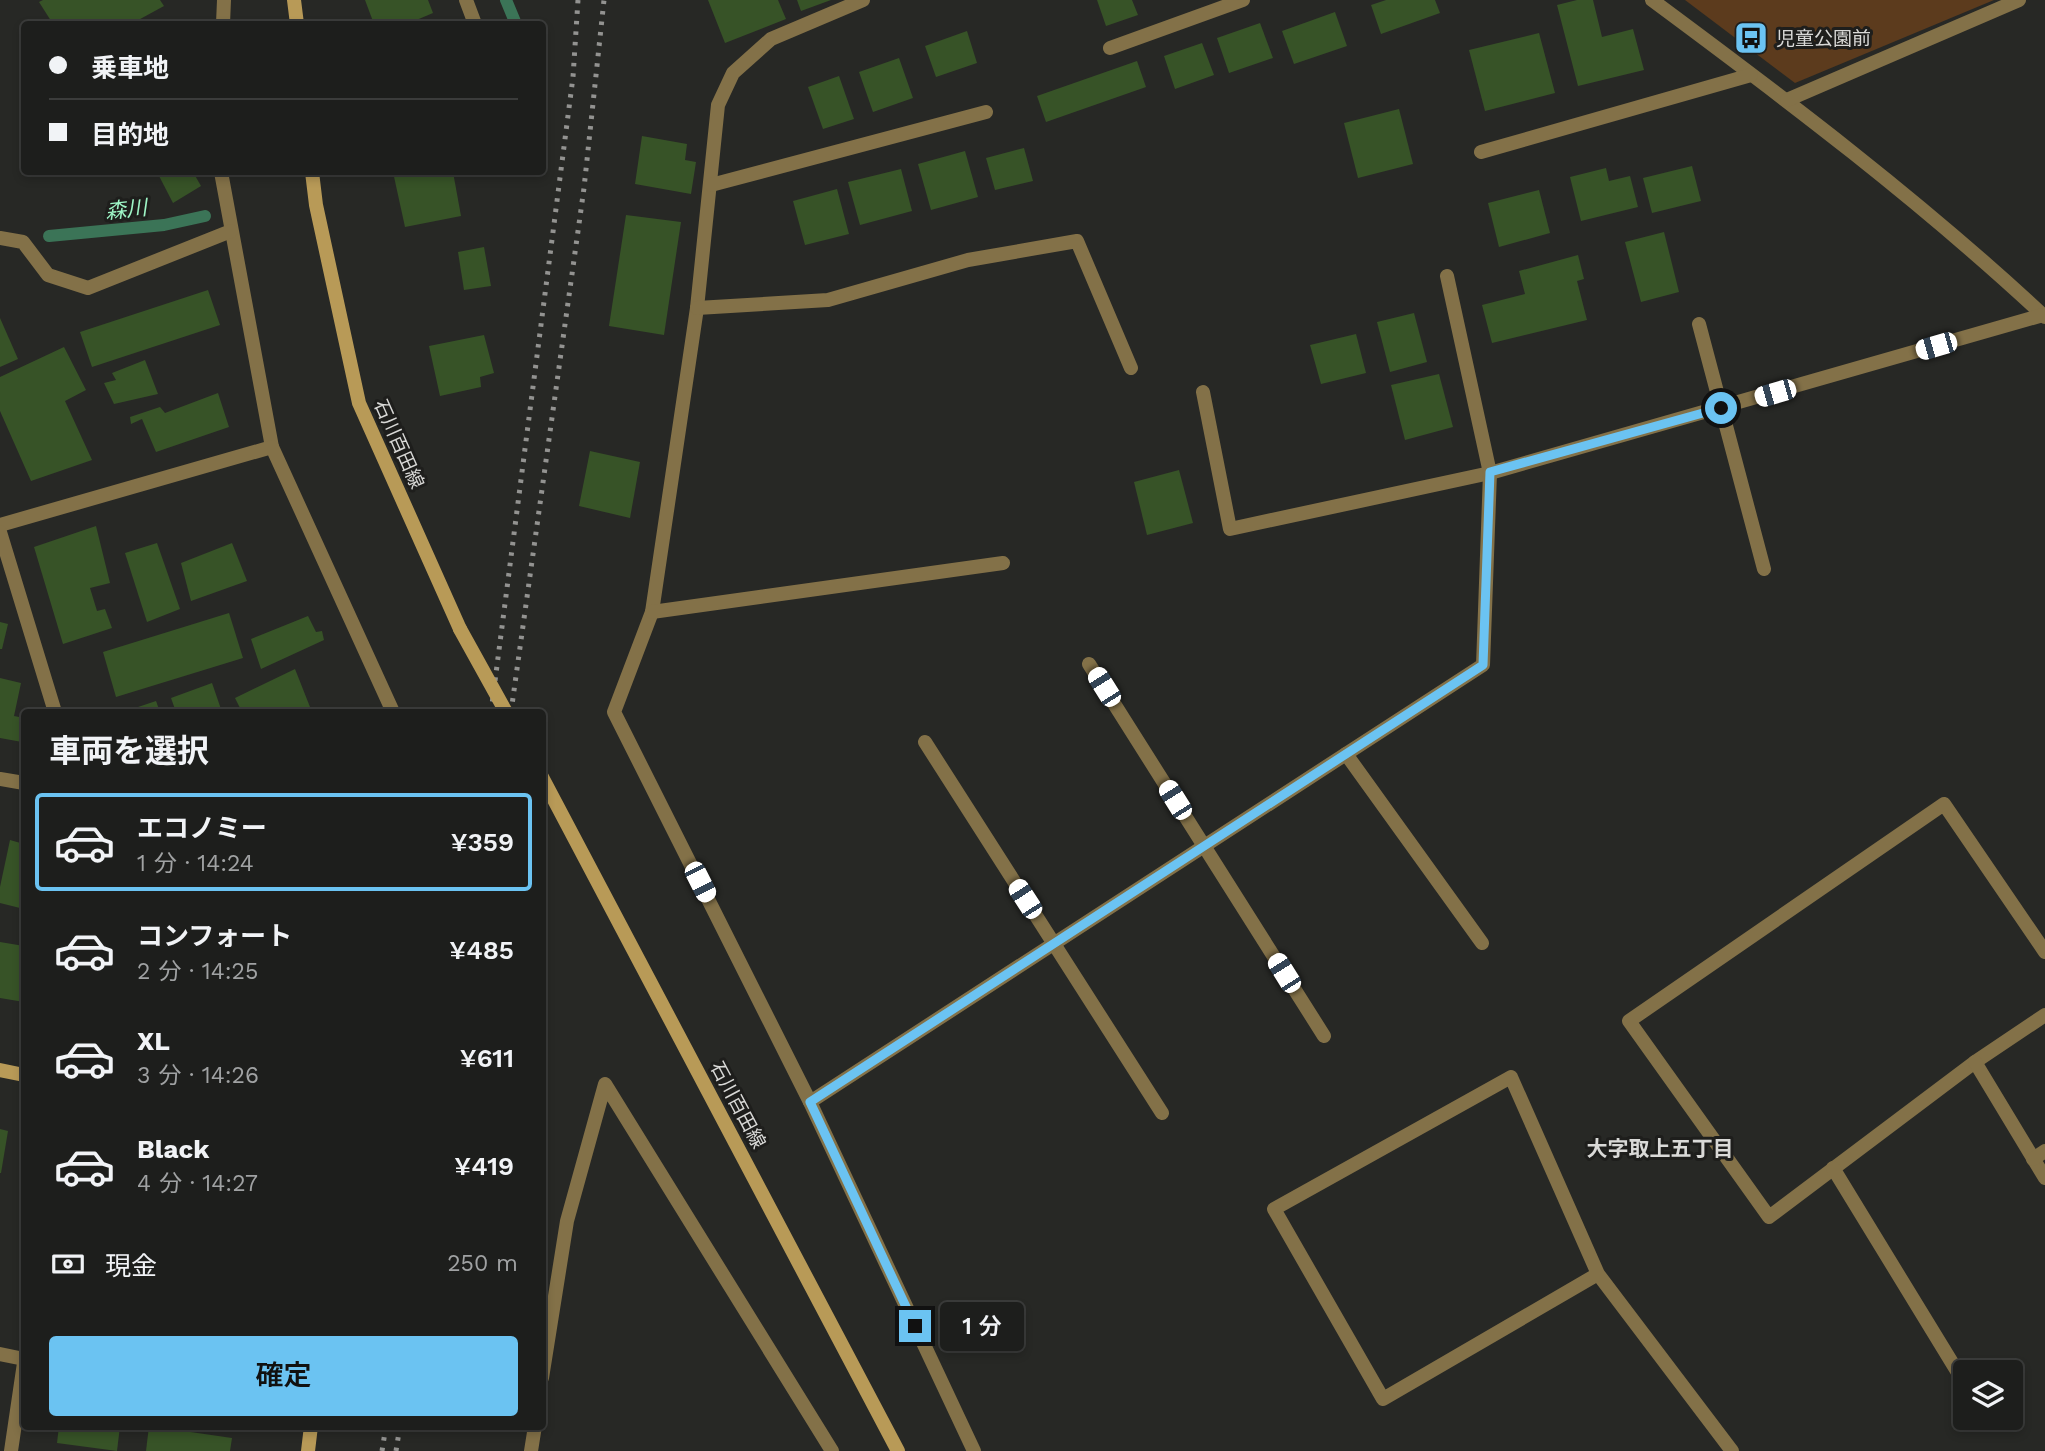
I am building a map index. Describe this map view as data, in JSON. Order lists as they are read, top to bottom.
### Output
{
  "streets": {
    "main road": ["石川百田線"]
  },
  "districts": ["大字取上五丁目"],
  "water": ["森川"],
  "places": {
    "bus stop": ["児童公園前"]
  },
  "page": {
    "banner": ["乗車地", "目的地"],
    "heading": "車両を選択",
    "list": [
      {
        "name": "エコノミー",
        "note": "1 分 · 14:24",
        "value": "¥359"
      },
      {
        "name": "コンフォート",
        "note": "2 分 · 14:25",
        "value": "¥485"
      },
      {
        "name": "XL",
        "note": "3 分 · 14:26",
        "value": "¥611"
      },
      {
        "name": "Black",
        "note": "4 分 · 14:27",
        "value": "¥419"
      }
    ],
    "pay": ["現金", "250 m"],
    "bubble": "1 分",
    "buttons": "確定"
  }
}
